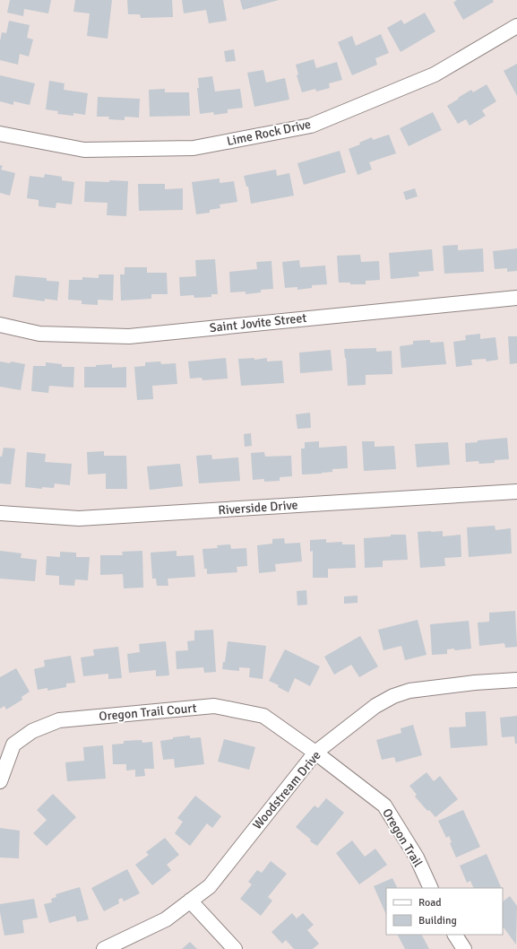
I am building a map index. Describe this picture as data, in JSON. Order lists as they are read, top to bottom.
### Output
{
  "streets": {
    "street": [
      "Lime Rock Drive",
      "Saint Jovite Street",
      "Riverside Drive",
      "Oregon Trail Court",
      "Woodstream Drive",
      "Oregon Trail"
    ]
  },
  "crossings": [
    ["Oregon Trail Court", "Woodstream Drive"],
    ["Oregon Trail Court", "Oregon Trail"],
    ["Woodstream Drive", "Oregon Trail"]
  ],
  "legend": ["Road", "Building"]
}
